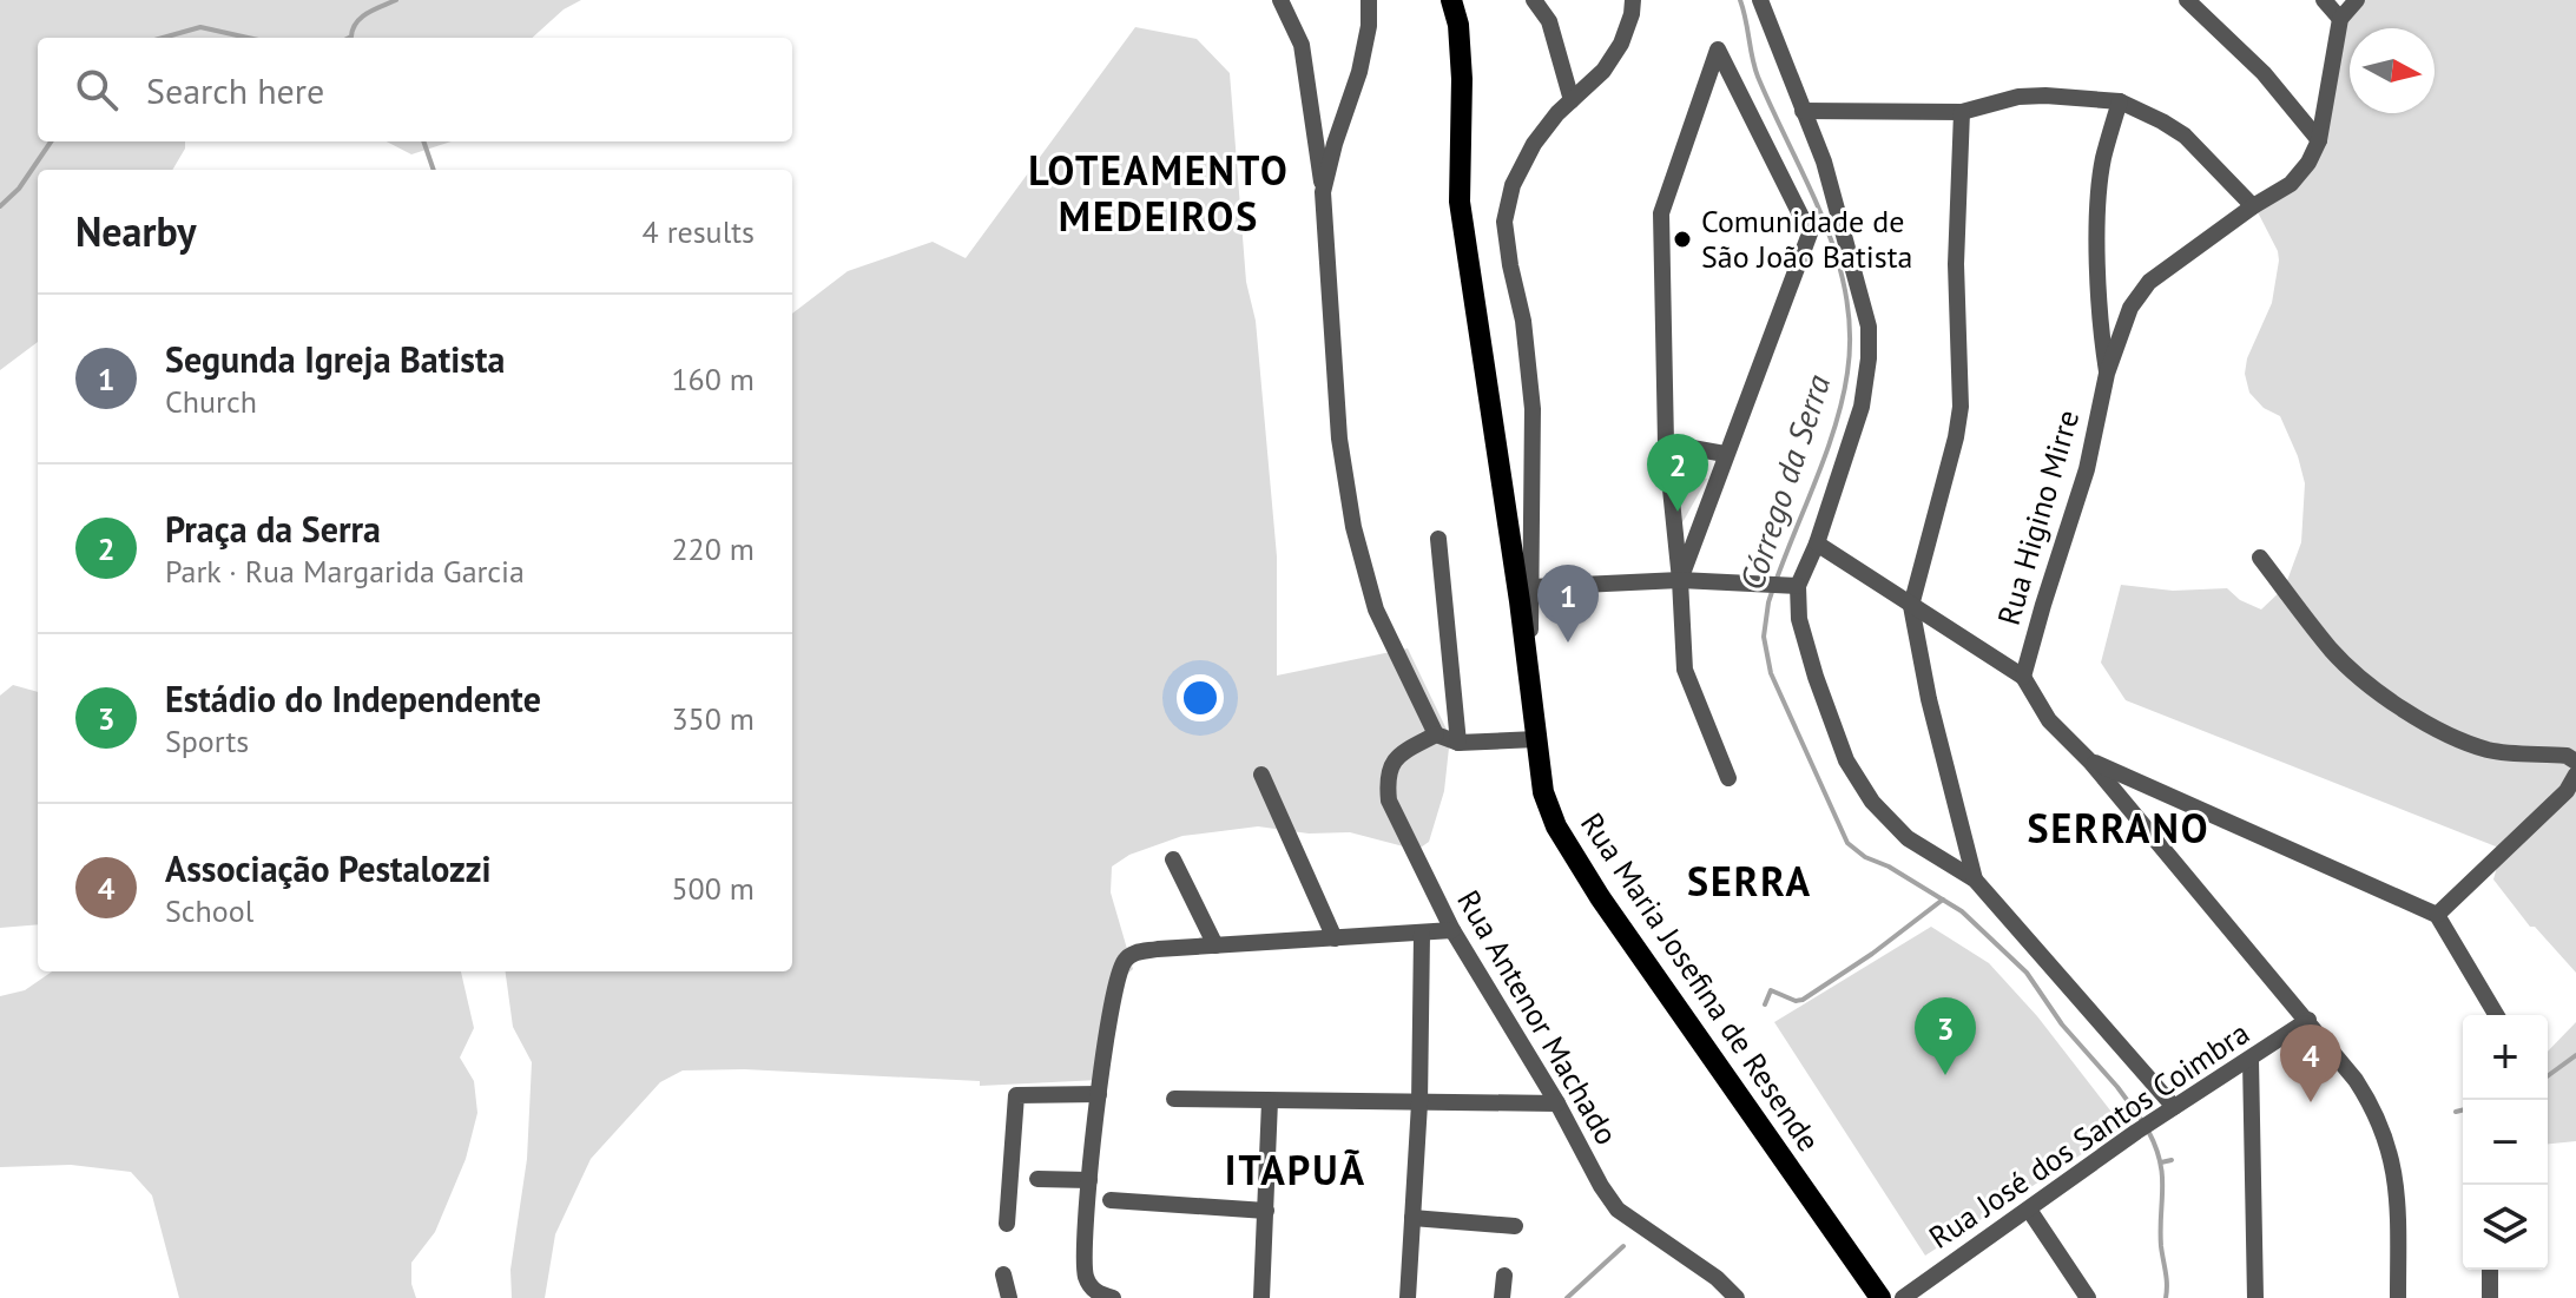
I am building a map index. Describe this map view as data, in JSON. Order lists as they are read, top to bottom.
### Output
{
  "streets": {
    "main road": ["Rua Maria Josefina de Resende"],
    "street": ["Rua Higino Mirre", "Rua Antenor Machado", "Rua José dos Santos Coimbra"]
  },
  "districts": [
    "LOTEAMENTO MEDEIROS",
    "SERRANO",
    "SERRA",
    "ITAPUÃ"
  ],
  "water": ["Córrego da Serra"],
  "places": ["Comunidade de São João Batista"],
  "north": "right",
  "page": {
    "search": "Search here",
    "heading": ["Nearby", "4 results"],
    "list": [
      {
        "mark": "1",
        "name": "Segunda Igreja Batista",
        "note": "Church",
        "value": "160 m"
      },
      {
        "mark": "2",
        "name": "Praça da Serra",
        "note": "Park · Rua Margarida Garcia",
        "value": "220 m"
      },
      {
        "mark": "3",
        "name": "Estádio do Independente",
        "note": "Sports",
        "value": "350 m"
      },
      {
        "mark": "4",
        "name": "Associação Pestalozzi",
        "note": "School",
        "value": "500 m"
      }
    ],
    "pins": [
      "2",
      "1",
      "3",
      "4"
    ],
    "map_buttons": ["+", "−"]
  }
}
